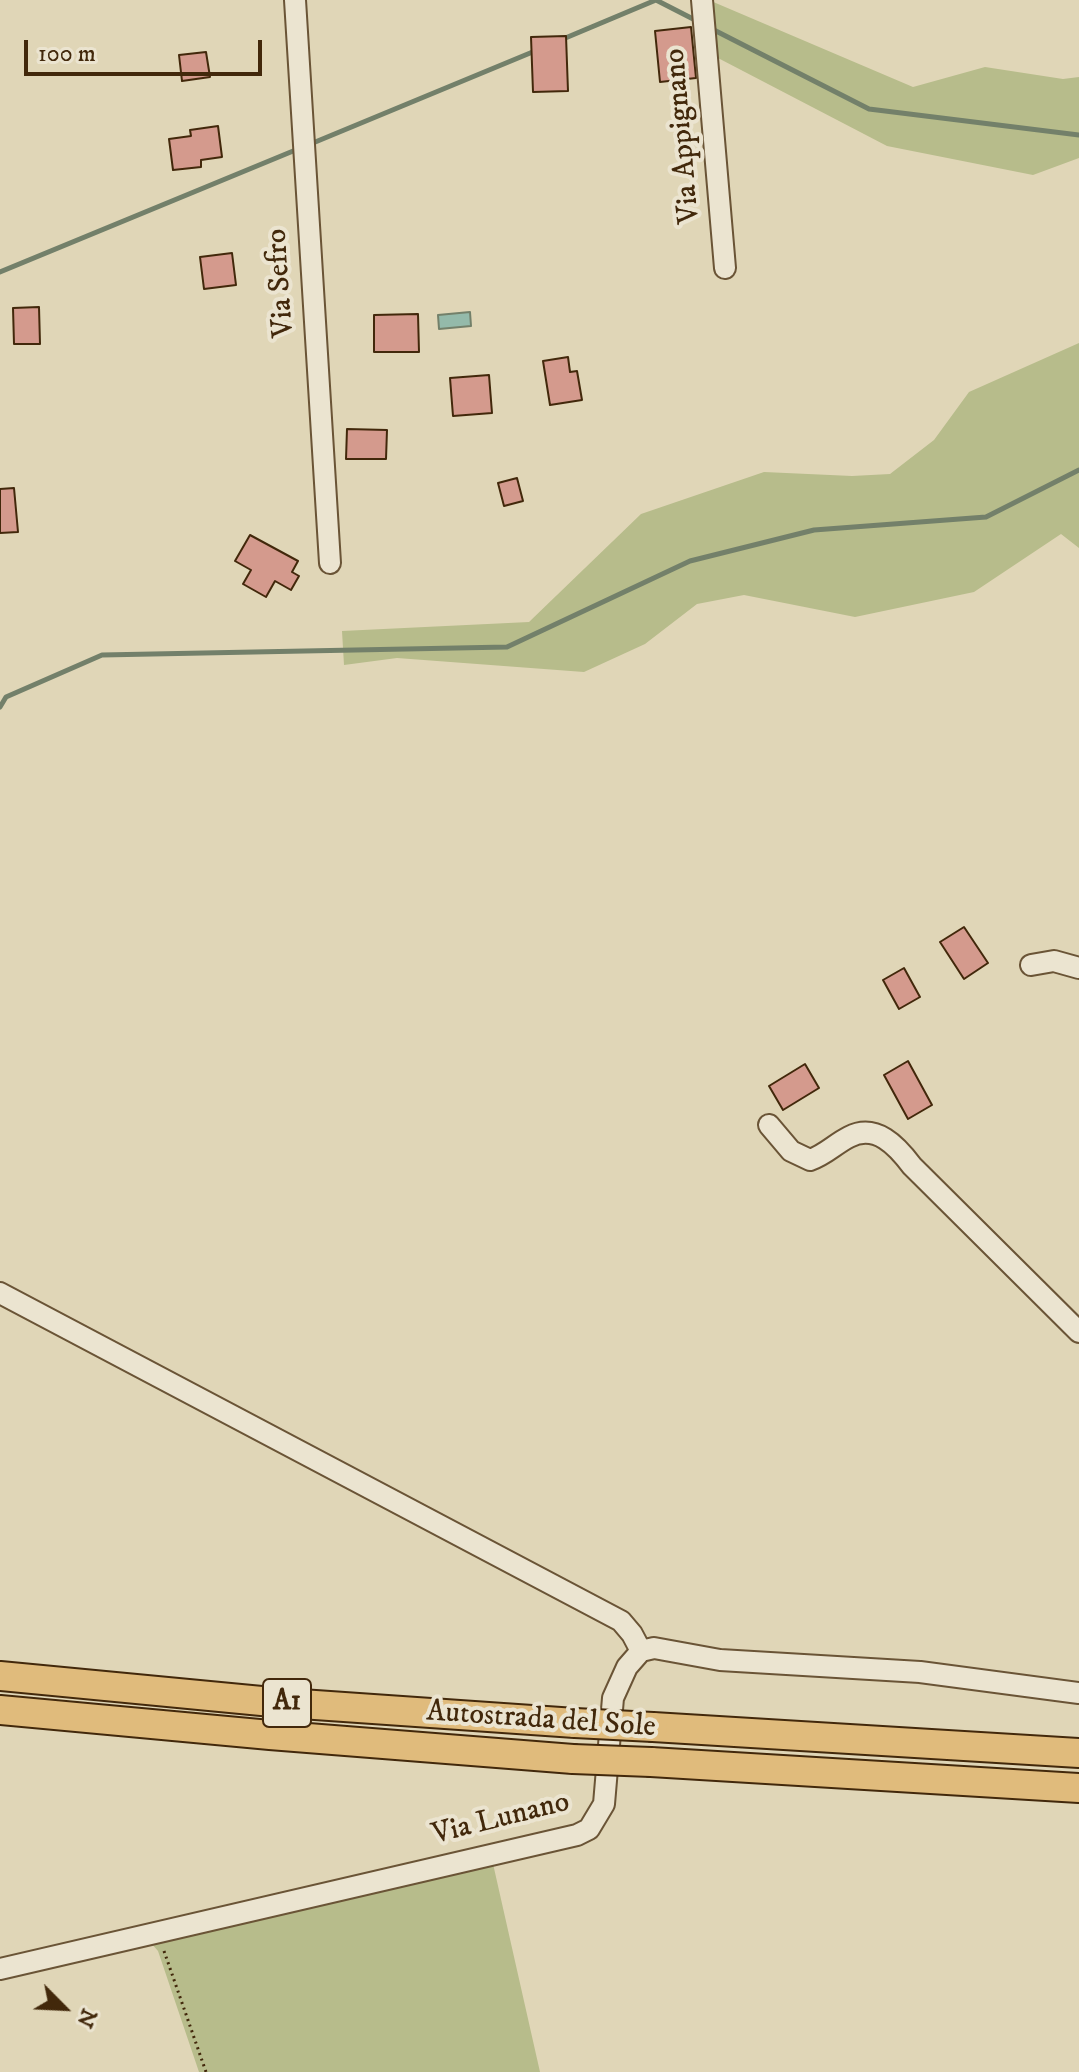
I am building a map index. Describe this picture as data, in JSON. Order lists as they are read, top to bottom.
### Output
{
  "streets": {
    "highway": ["A1", "Autostrada del Sole"],
    "street": ["Via Appignano", "Via Sefro", "Via Lunano"]
  },
  "scale_bar": "100 m",
  "north": "bottom right"
}
